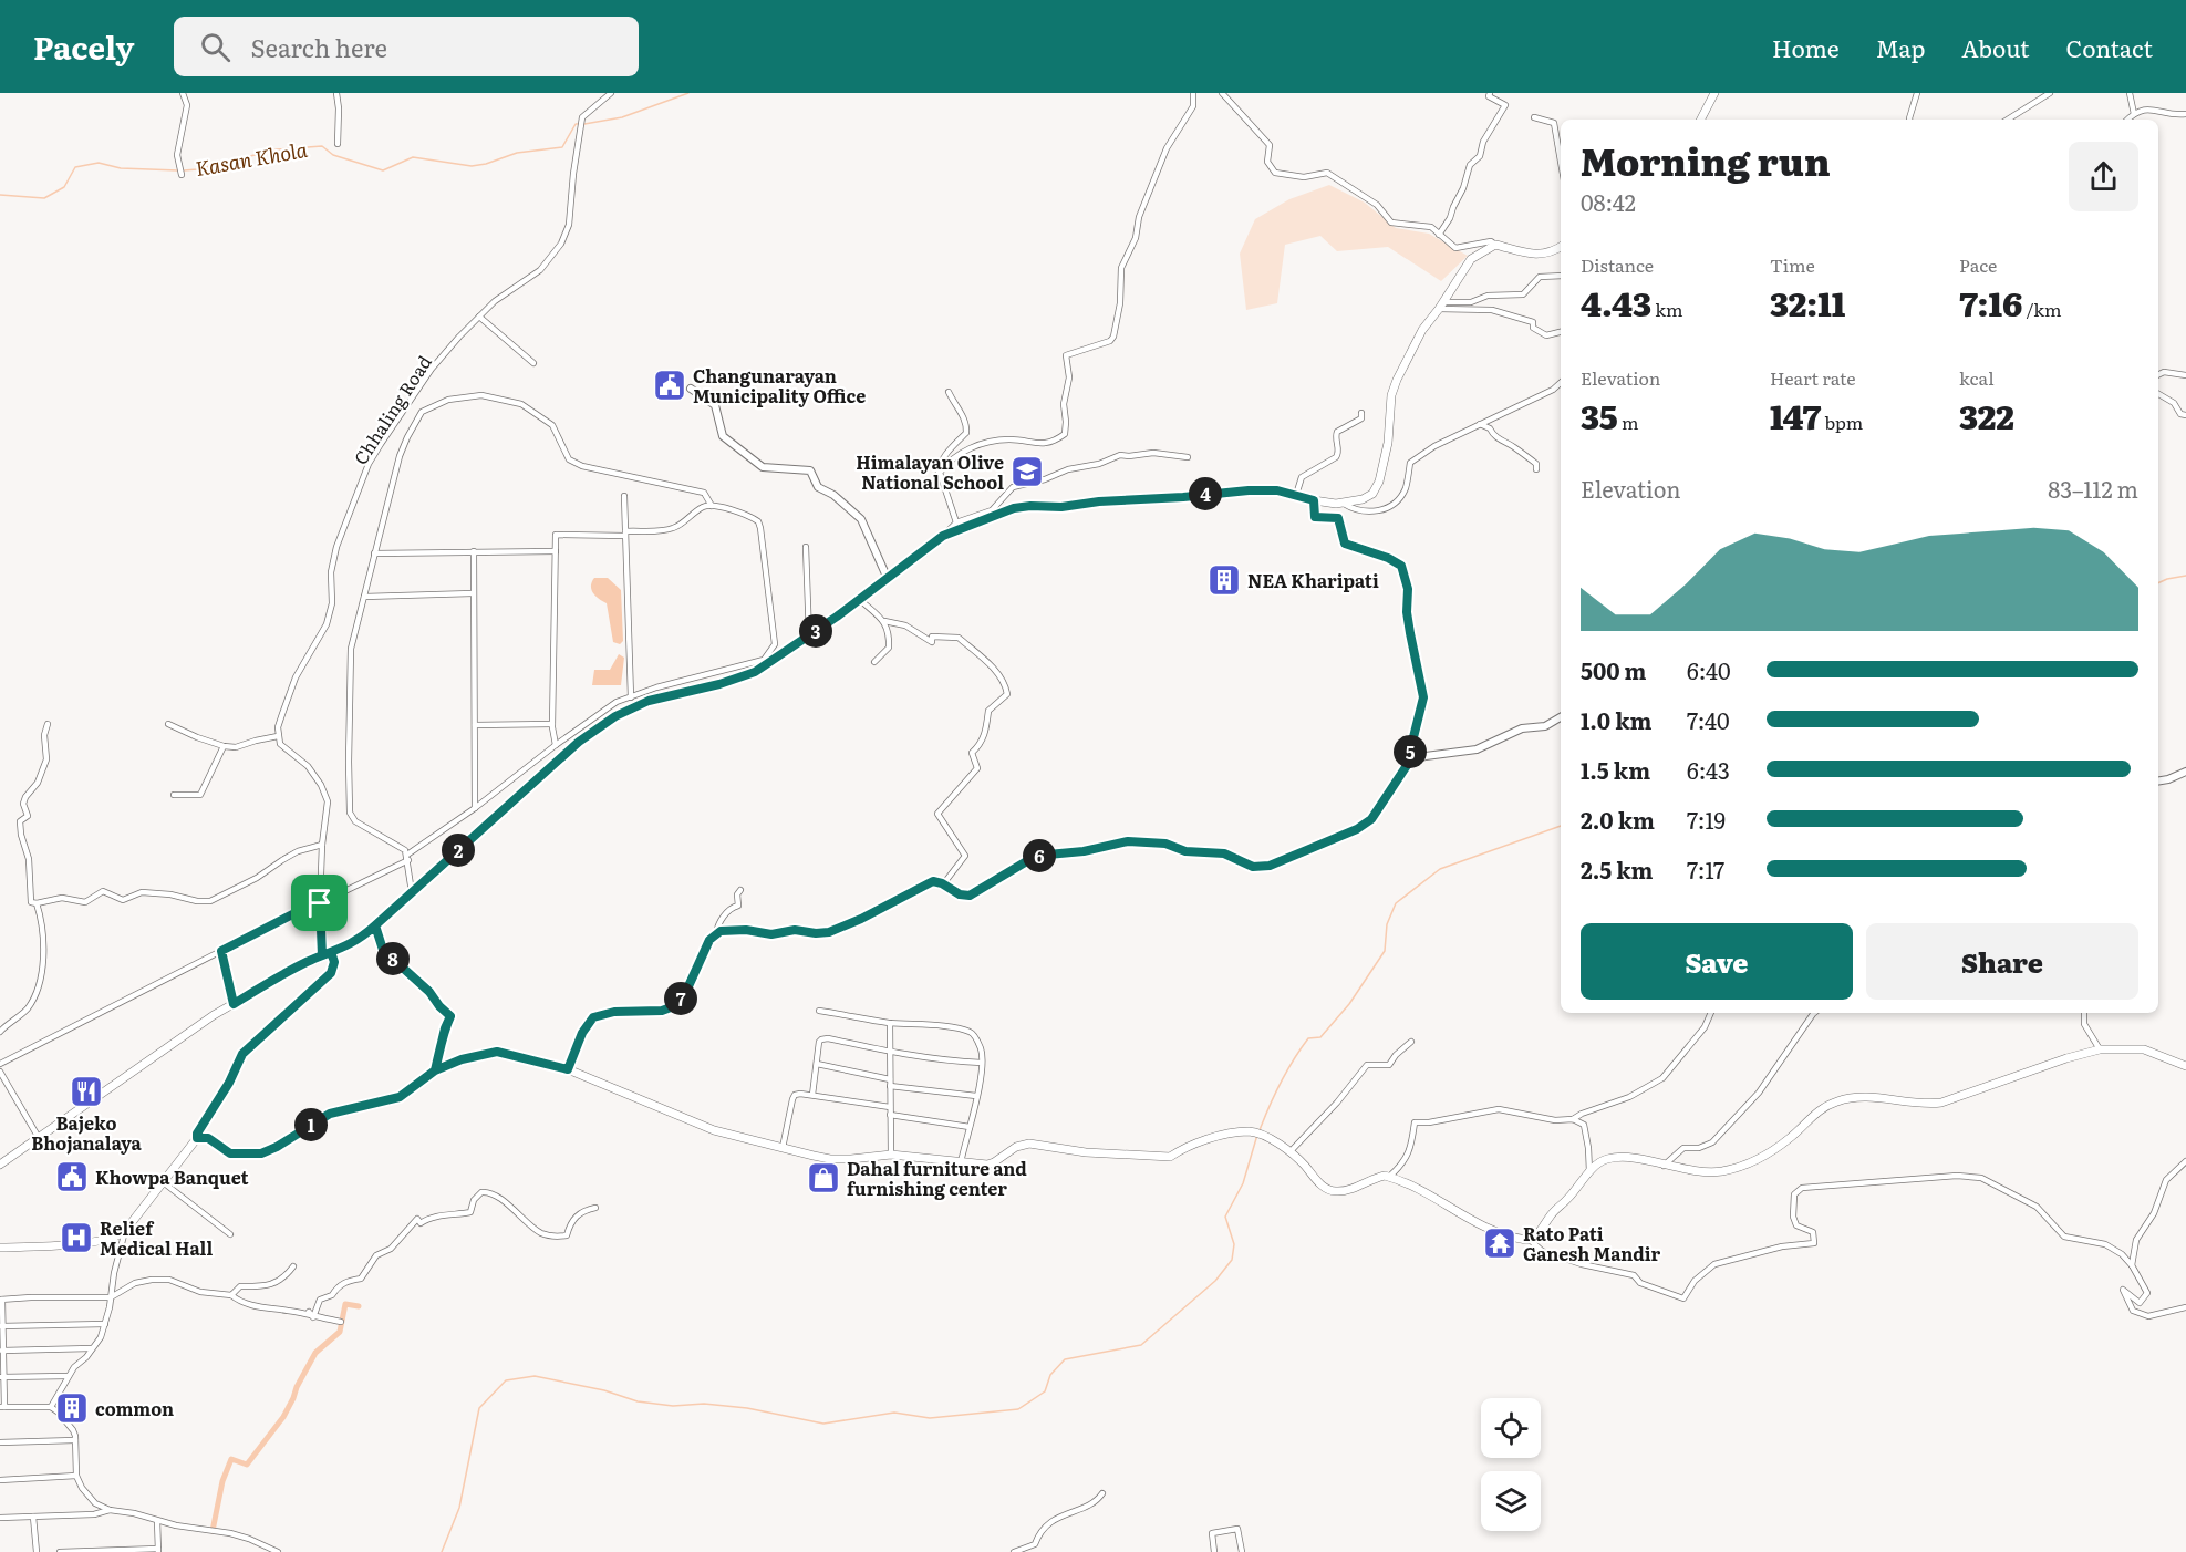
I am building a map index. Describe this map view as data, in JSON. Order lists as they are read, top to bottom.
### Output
{
  "streets": {
    "street": ["Chhaling Road"]
  },
  "water": ["Kasan Khola"],
  "places": {
    "public building": ["Changunarayan Municipality Office", "Khowpa Banquet"],
    "school or university": ["Himalayan Olive National School"],
    "building": ["NEA Kharipati", "common"],
    "restaurant": ["Bajeko Bhojanalaya"],
    "shop": ["Dahal furniture and furnishing center"],
    "hospital": ["Relief Medical Hall"],
    "temple": ["Rato Pati Ganesh Mandir"]
  },
  "page": {
    "header": "Pacely",
    "search": "Search here",
    "nav": [
      "Home",
      "Map",
      "About",
      "Contact"
    ],
    "heading": ["Morning run", "08:42"],
    "stats": [
      ["Distance", "4.43 km"],
      ["Time", "32:11"],
      ["Pace", "7:16 /km"],
      ["Elevation", "35 m"],
      ["Heart rate", "147 bpm"],
      ["kcal", "322"]
    ],
    "chart": ["Elevation", "83–112 m"],
    "pins": [
      "4",
      "3",
      "5",
      "2",
      "6",
      "8",
      "7",
      "1"
    ],
    "list": [
      {
        "name": "500 m",
        "note": "6:40"
      },
      {
        "name": "1.0 km",
        "note": "7:40"
      },
      {
        "name": "1.5 km",
        "note": "6:43"
      },
      {
        "name": "2.0 km",
        "note": "7:19"
      },
      {
        "name": "2.5 km",
        "note": "7:17"
      }
    ],
    "buttons": ["Save", "Share"]
  }
}
